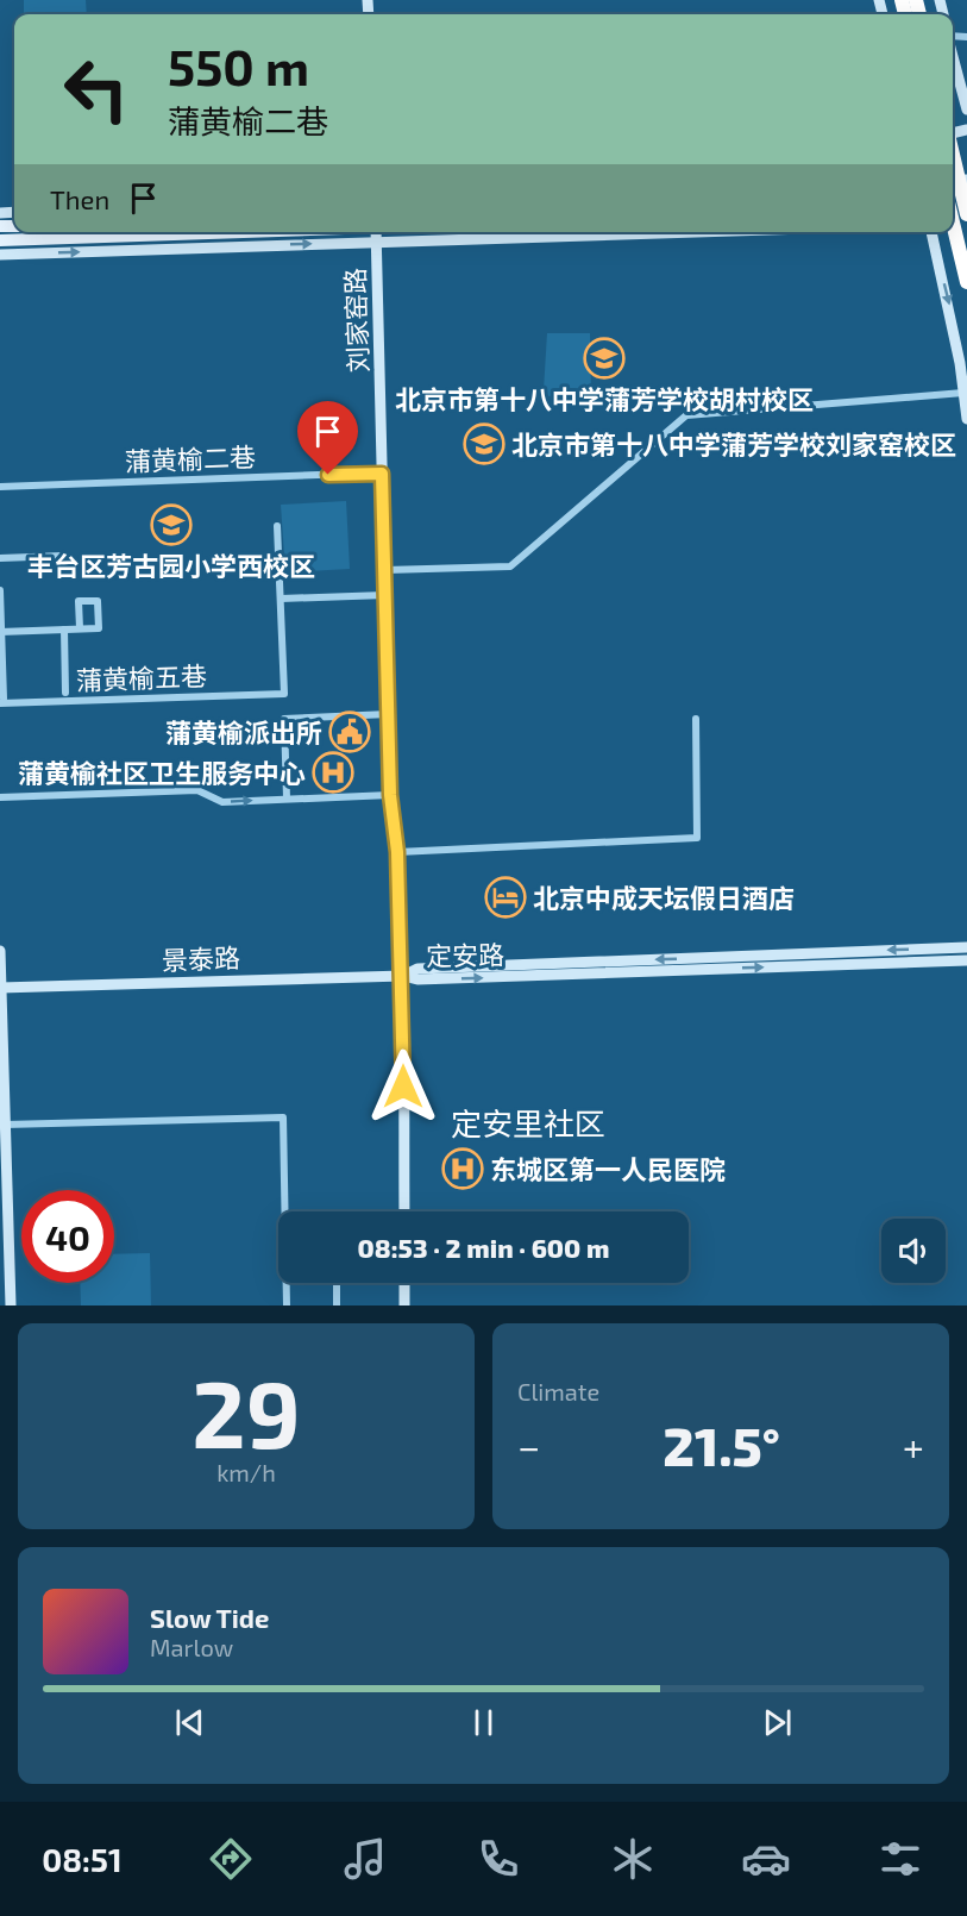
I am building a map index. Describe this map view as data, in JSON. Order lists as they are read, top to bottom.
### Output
{
  "streets": {
    "street": [
      "刘家窑路",
      "蒲黄榆二巷",
      "蒲黄榆五巷",
      "定安路",
      "景泰路"
    ]
  },
  "crossings": [
    ["刘家窑路", "蒲黄榆二巷"],
    ["刘家窑路", "定安路"],
    ["刘家窑路", "景泰路"],
    ["定安路", "景泰路"]
  ],
  "districts": ["定安里社区"],
  "places": {
    "school or university": ["北京市第十八中学蒲芳学校胡村校区", "北京市第十八中学蒲芳学校刘家窑校区", "丰台区芳古园小学西校区"],
    "public building": ["蒲黄榆派出所"],
    "hospital": ["蒲黄榆社区卫生服务中心", "东城区第一人民医院"],
    "hotel": ["北京中成天坛假日酒店"]
  },
  "page": {
    "turn": ["550 m", "蒲黄榆二巷"],
    "then": "Then",
    "limit": "40",
    "trip": "08:53 · 2 min · 600 m",
    "tile": [
      ["29", "km/h"],
      "Climate"
    ],
    "heat": ["−", "21.5°", "+"],
    "song": ["Slow Tide", "Marlow"],
    "tabs": "08:51"
  }
}
